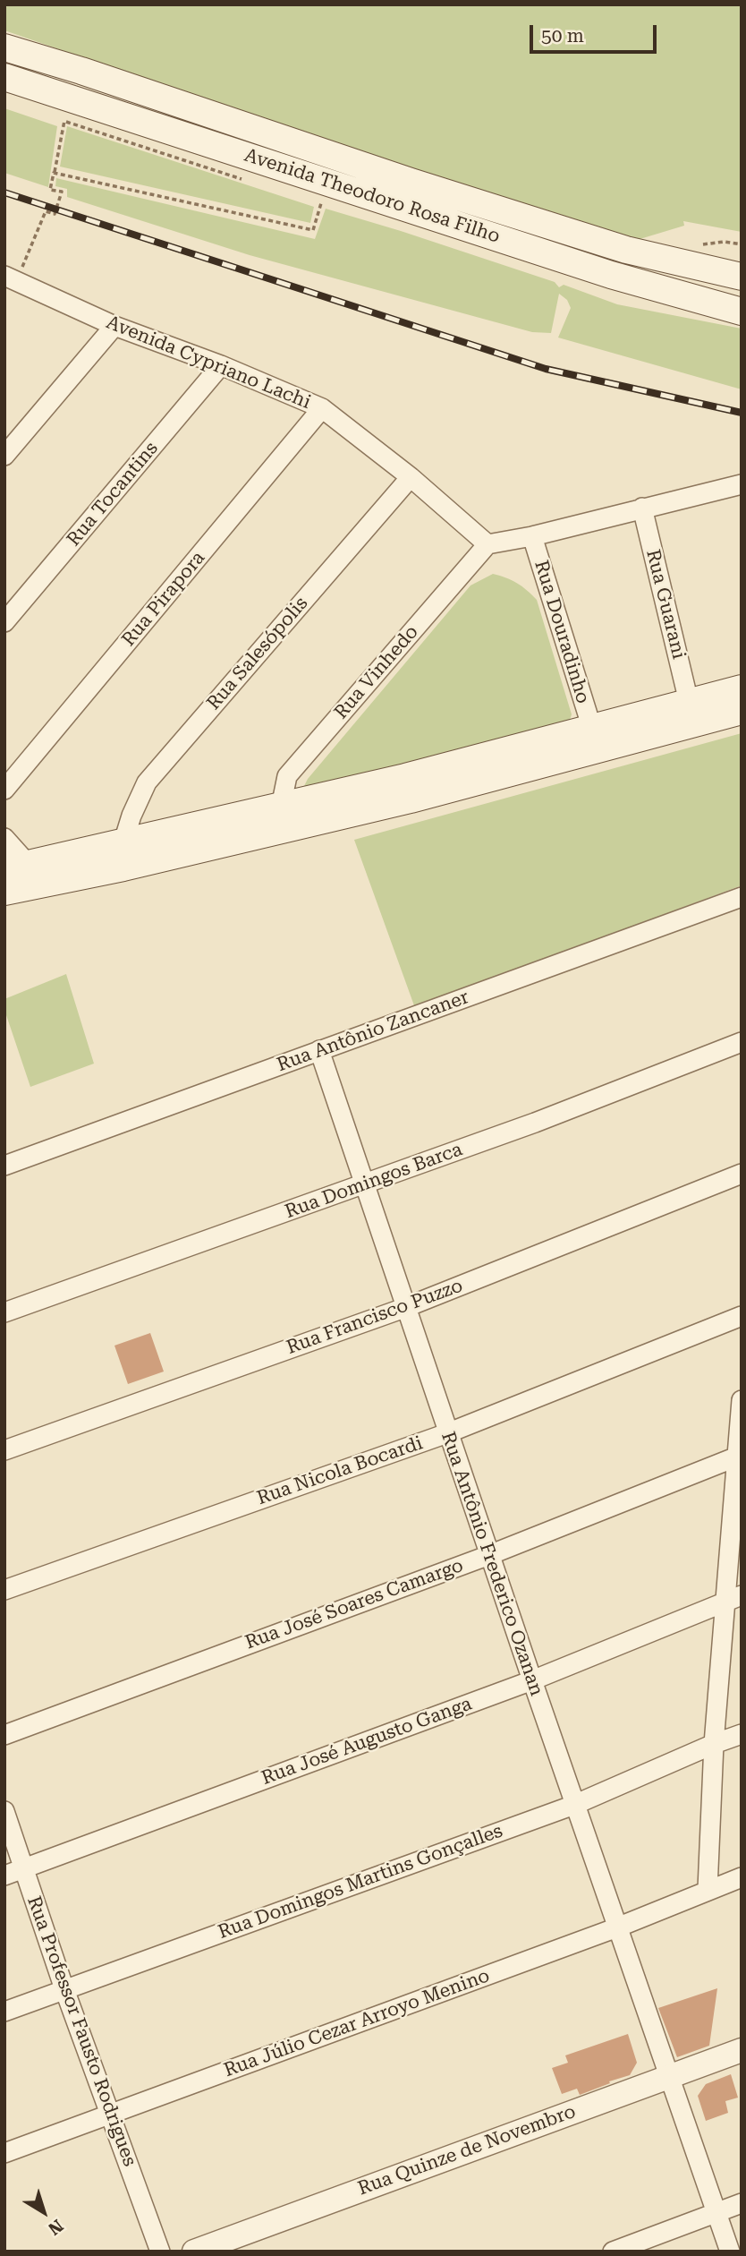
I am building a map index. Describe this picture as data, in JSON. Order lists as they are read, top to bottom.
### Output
{
  "streets": {
    "main road": ["Avenida Theodoro Rosa Filho"],
    "street": [
      "Avenida Cypriano Lachi",
      "Rua Tocantins",
      "Rua Pirapora",
      "Rua Guarani",
      "Rua Douradinho",
      "Rua Salesópolis",
      "Rua Vinhedo",
      "Rua Antônio Zancaner",
      "Rua Domingos Barca",
      "Rua Francisco Puzzo",
      "Rua Nicola Bocardi",
      "Rua Antônio Frederico Ozanan",
      "Rua José Soares Camargo",
      "Rua José Augusto Ganga",
      "Rua Domingos Martins Gonçalles",
      "Rua Júlio Cezar Arroyo Menino",
      "Rua Professor Fausto Rodrigues",
      "Rua Quinze de Novembro"
    ]
  },
  "crossings": [
    ["Avenida Cypriano Lachi", "Rua Tocantins"],
    ["Avenida Cypriano Lachi", "Rua Pirapora"],
    ["Avenida Cypriano Lachi", "Rua Salesópolis"],
    ["Avenida Cypriano Lachi", "Rua Vinhedo"],
    ["Rua Antônio Zancaner", "Rua Antônio Frederico Ozanan"],
    ["Rua Domingos Barca", "Rua Antônio Frederico Ozanan"],
    ["Rua Francisco Puzzo", "Rua Antônio Frederico Ozanan"],
    ["Rua Nicola Bocardi", "Rua Antônio Frederico Ozanan"],
    ["Rua Antônio Frederico Ozanan", "Rua José Soares Camargo"],
    ["Rua Antônio Frederico Ozanan", "Rua José Augusto Ganga"],
    ["Rua Antônio Frederico Ozanan", "Rua Domingos Martins Gonçalles"],
    ["Rua Antônio Frederico Ozanan", "Rua Júlio Cezar Arroyo Menino"],
    ["Rua Antônio Frederico Ozanan", "Rua Quinze de Novembro"],
    ["Rua José Augusto Ganga", "Rua Professor Fausto Rodrigues"],
    ["Rua Domingos Martins Gonçalles", "Rua Professor Fausto Rodrigues"],
    ["Rua Júlio Cezar Arroyo Menino", "Rua Professor Fausto Rodrigues"]
  ],
  "scale_bar": "50 m",
  "north": "bottom right"
}
